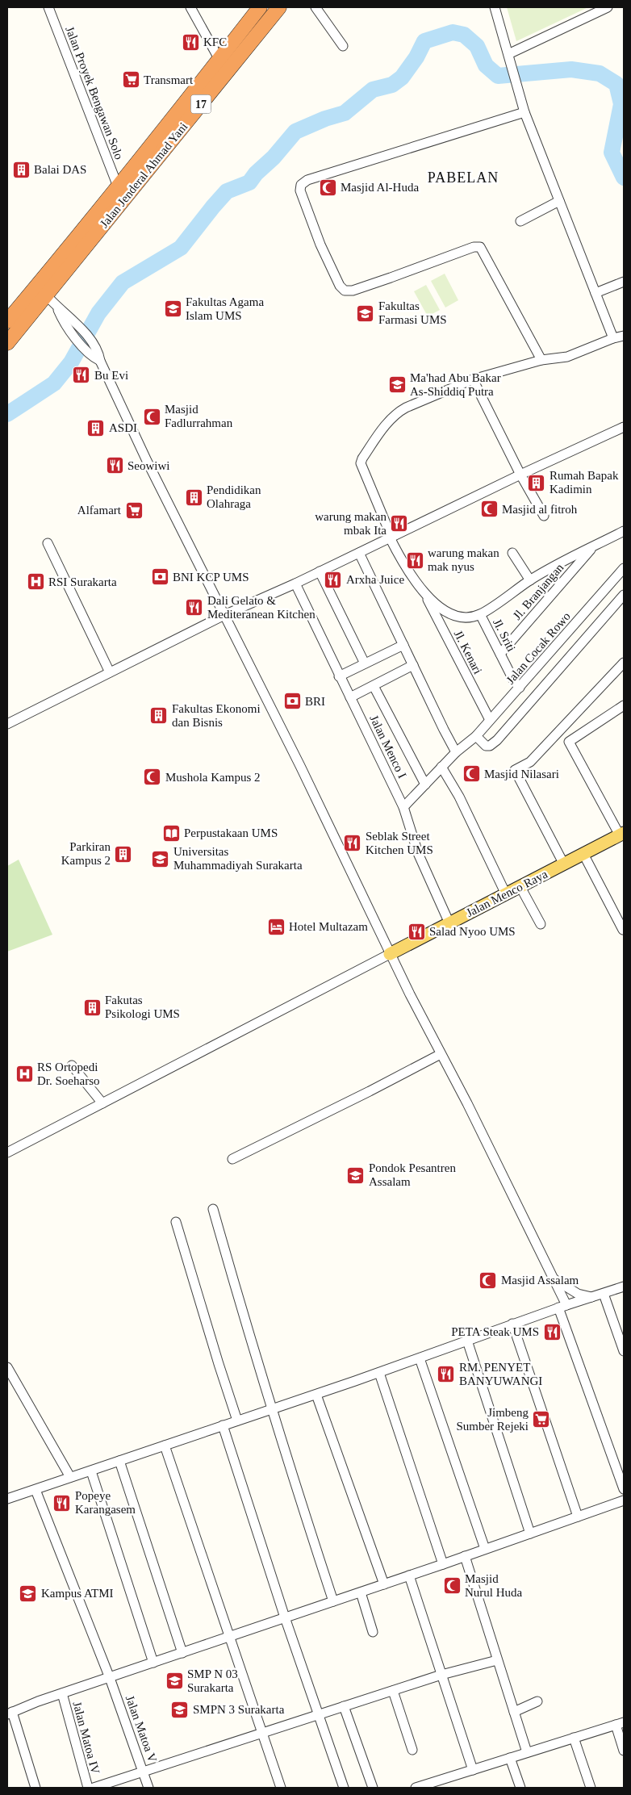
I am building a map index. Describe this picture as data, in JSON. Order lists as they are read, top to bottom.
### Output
{
  "streets": {
    "highway": ["17", "Jalan Jenderal Ahmad Yani"],
    "main road": ["Jalan Menco Raya"],
    "street": [
      "Jalan Proyek Bengawan Solo",
      "Jl. Branjangan",
      "Jl. Sriti",
      "Jalan Cocak Rowo",
      "Jl. Kenari",
      "Jalan Menco I",
      "Jalan Matoa V",
      "Jalan Matoa IV"
    ]
  },
  "crossings": [
    ["Jalan Proyek Bengawan Solo", "Jalan Jenderal Ahmad Yani"],
    ["Jl. Branjangan", "Jl. Sriti"],
    ["Jl. Sriti", "Jalan Cocak Rowo"],
    ["Jalan Cocak Rowo", "Jl. Kenari"],
    ["Jalan Cocak Rowo", "Jalan Menco I"],
    ["Jalan Menco I", "Jalan Menco Raya"]
  ],
  "districts": ["PABELAN"],
  "places": {
    "restaurant": [
      "KFC",
      "Bu Evi",
      "Seowiwi",
      "warung makan mbak Ita",
      "warung makan mak nyus",
      "Arxha Juice",
      "Dali Gelato & Mediteranean Kitchen",
      "Seblak Street Kitchen UMS",
      "Salad Nyoo UMS",
      "PETA Steak UMS",
      "RM. PENYET BANYUWANGI",
      "Popeye Karangasem"
    ],
    "supermarket": ["Transmart", "Alfamart", "Jimbeng Sumber Rejeki"],
    "building": [
      "Balai DAS",
      "ASDI",
      "Rumah Bapak Kadimin",
      "Pendidikan Olahraga",
      "Fakultas Ekonomi dan Bisnis",
      "Parkiran Kampus 2",
      "Fakutas Psikologi UMS"
    ],
    "mosque": [
      "Masjid Al-Huda",
      "Masjid Fadlurrahman",
      "Masjid al fitroh",
      "Masjid Nilasari",
      "Mushola Kampus 2",
      "Masjid Assalam",
      "Masjid Nurul Huda"
    ],
    "school or university": [
      "Fakultas Agama Islam UMS",
      "Fakultas Farmasi UMS",
      "Ma'had Abu Bakar As-Shiddiq Putra",
      "Universitas Muhammadiyah Surakarta",
      "Pondok Pesantren Assalam",
      "Kampus ATMI",
      "SMP N 03 Surakarta",
      "SMPN 3 Surakarta"
    ],
    "bank": ["BNI KCP UMS", "BRI"],
    "hospital": ["RSI Surakarta", "RS Ortopedi Dr. Soeharso"],
    "library": ["Perpustakaan UMS"],
    "hotel": ["Hotel Multazam"]
  }
}
